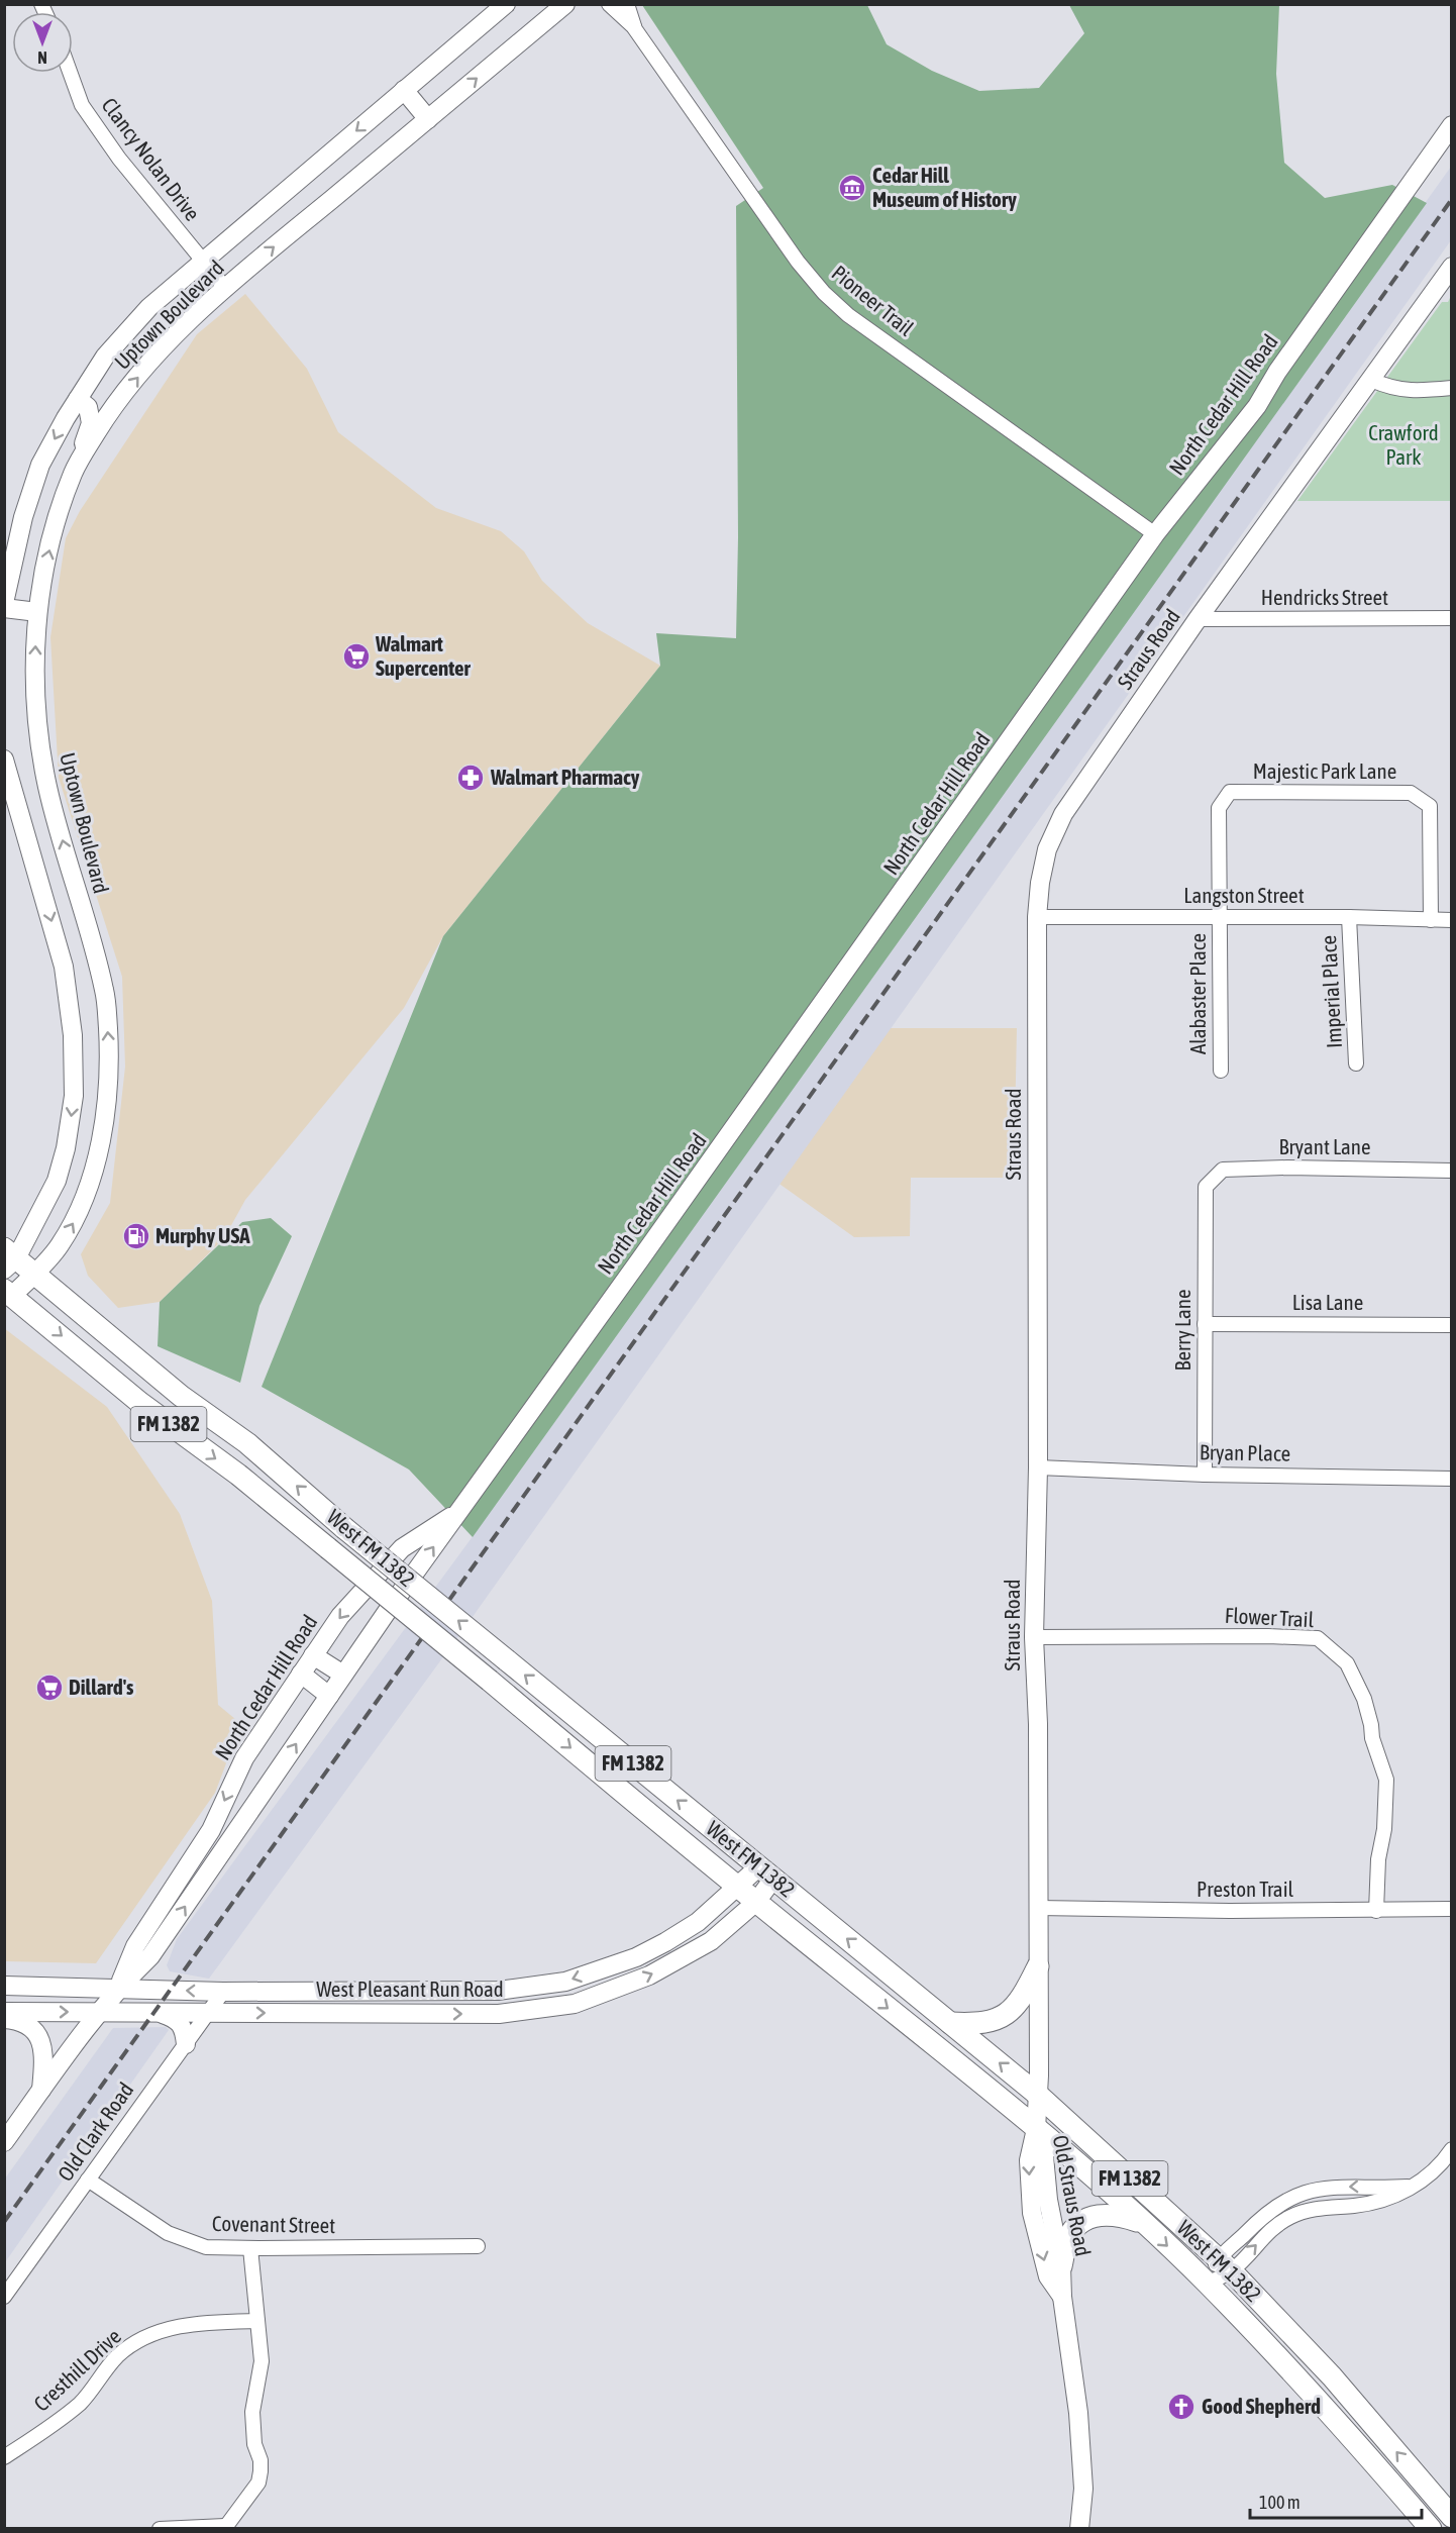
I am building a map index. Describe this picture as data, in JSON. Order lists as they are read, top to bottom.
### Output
{
  "streets": {
    "main road": ["FM 1382", "West FM 1382"],
    "street": [
      "Clancy Nolan Drive",
      "Pioneer Trail",
      "Uptown Boulevard",
      "North Cedar Hill Road",
      "Hendricks Street",
      "Straus Road",
      "Majestic Park Lane",
      "Langston Street",
      "Imperial Place",
      "Alabaster Place",
      "Bryant Lane",
      "Lisa Lane",
      "Berry Lane",
      "Bryan Place",
      "Flower Trail",
      "Preston Trail",
      "West Pleasant Run Road",
      "Old Clark Road",
      "Old Straus Road",
      "Covenant Street",
      "Cresthill Drive"
    ]
  },
  "crossings": [
    ["Clancy Nolan Drive", "Uptown Boulevard"],
    ["Pioneer Trail", "North Cedar Hill Road"],
    ["Uptown Boulevard", "West FM 1382"],
    ["North Cedar Hill Road", "West Pleasant Run Road"],
    ["Hendricks Street", "Straus Road"],
    ["Straus Road", "Langston Street"],
    ["Straus Road", "Bryan Place"],
    ["Straus Road", "West FM 1382"],
    ["Straus Road", "Flower Trail"],
    ["Straus Road", "Preston Trail"],
    ["Straus Road", "Old Straus Road"],
    ["Majestic Park Lane", "Langston Street"],
    ["Majestic Park Lane", "Alabaster Place"],
    ["Langston Street", "Imperial Place"],
    ["Langston Street", "Alabaster Place"],
    ["Bryant Lane", "Berry Lane"],
    ["Lisa Lane", "Berry Lane"],
    ["Berry Lane", "Bryan Place"],
    ["West FM 1382", "West Pleasant Run Road"],
    ["West FM 1382", "Old Straus Road"],
    ["Flower Trail", "Preston Trail"],
    ["West Pleasant Run Road", "Old Clark Road"],
    ["Old Clark Road", "Covenant Street"]
  ],
  "parks": ["Crawford Park"],
  "places": {
    "museum": ["Cedar Hill Museum of History"],
    "supermarket": ["Walmart Supercenter", "Dillard's"],
    "pharmacy": ["Walmart Pharmacy"],
    "fuel station": ["Murphy USA"],
    "church": ["Good Shepherd"]
  },
  "scale_bar": "100 m",
  "north": "bottom"
}
